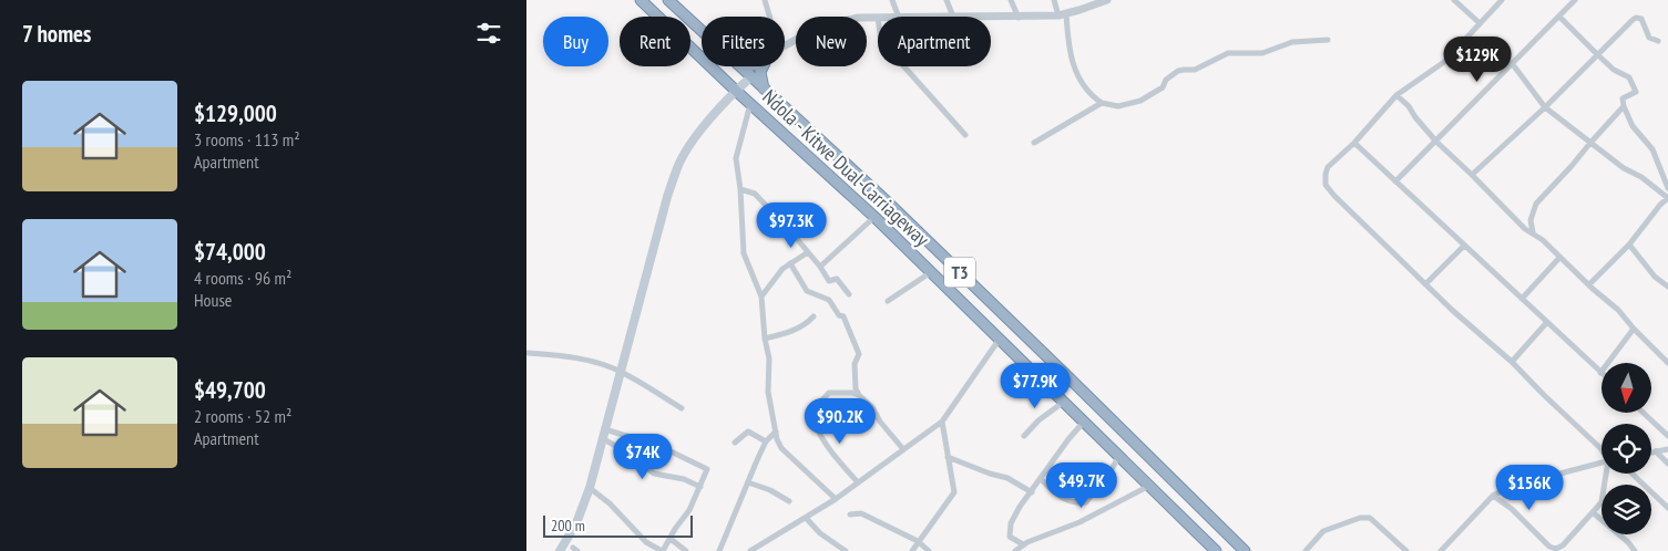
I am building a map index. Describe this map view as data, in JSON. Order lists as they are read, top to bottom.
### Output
{
  "streets": {
    "highway": ["Ndola - Kitwe Dual-Carriageway", "T3"]
  },
  "scale_bar": "200 m",
  "north": "bottom",
  "page": {
    "heading": "7 homes",
    "chip": [
      "Buy",
      "Rent",
      "Filters",
      "New",
      "Apartment"
    ],
    "price": [
      "$129K",
      "$97.3K",
      "$77.9K",
      "$90.2K",
      "$74K",
      "$49.7K",
      "$156K"
    ],
    "list": [
      {
        "name": "$129,000",
        "note": "3 rooms · 113 m² · Apartment"
      },
      {
        "name": "$74,000",
        "note": "4 rooms · 96 m² · House"
      },
      {
        "name": "$49,700",
        "note": "2 rooms · 52 m² · Apartment"
      }
    ],
    "scale": "200 m"
  }
}
